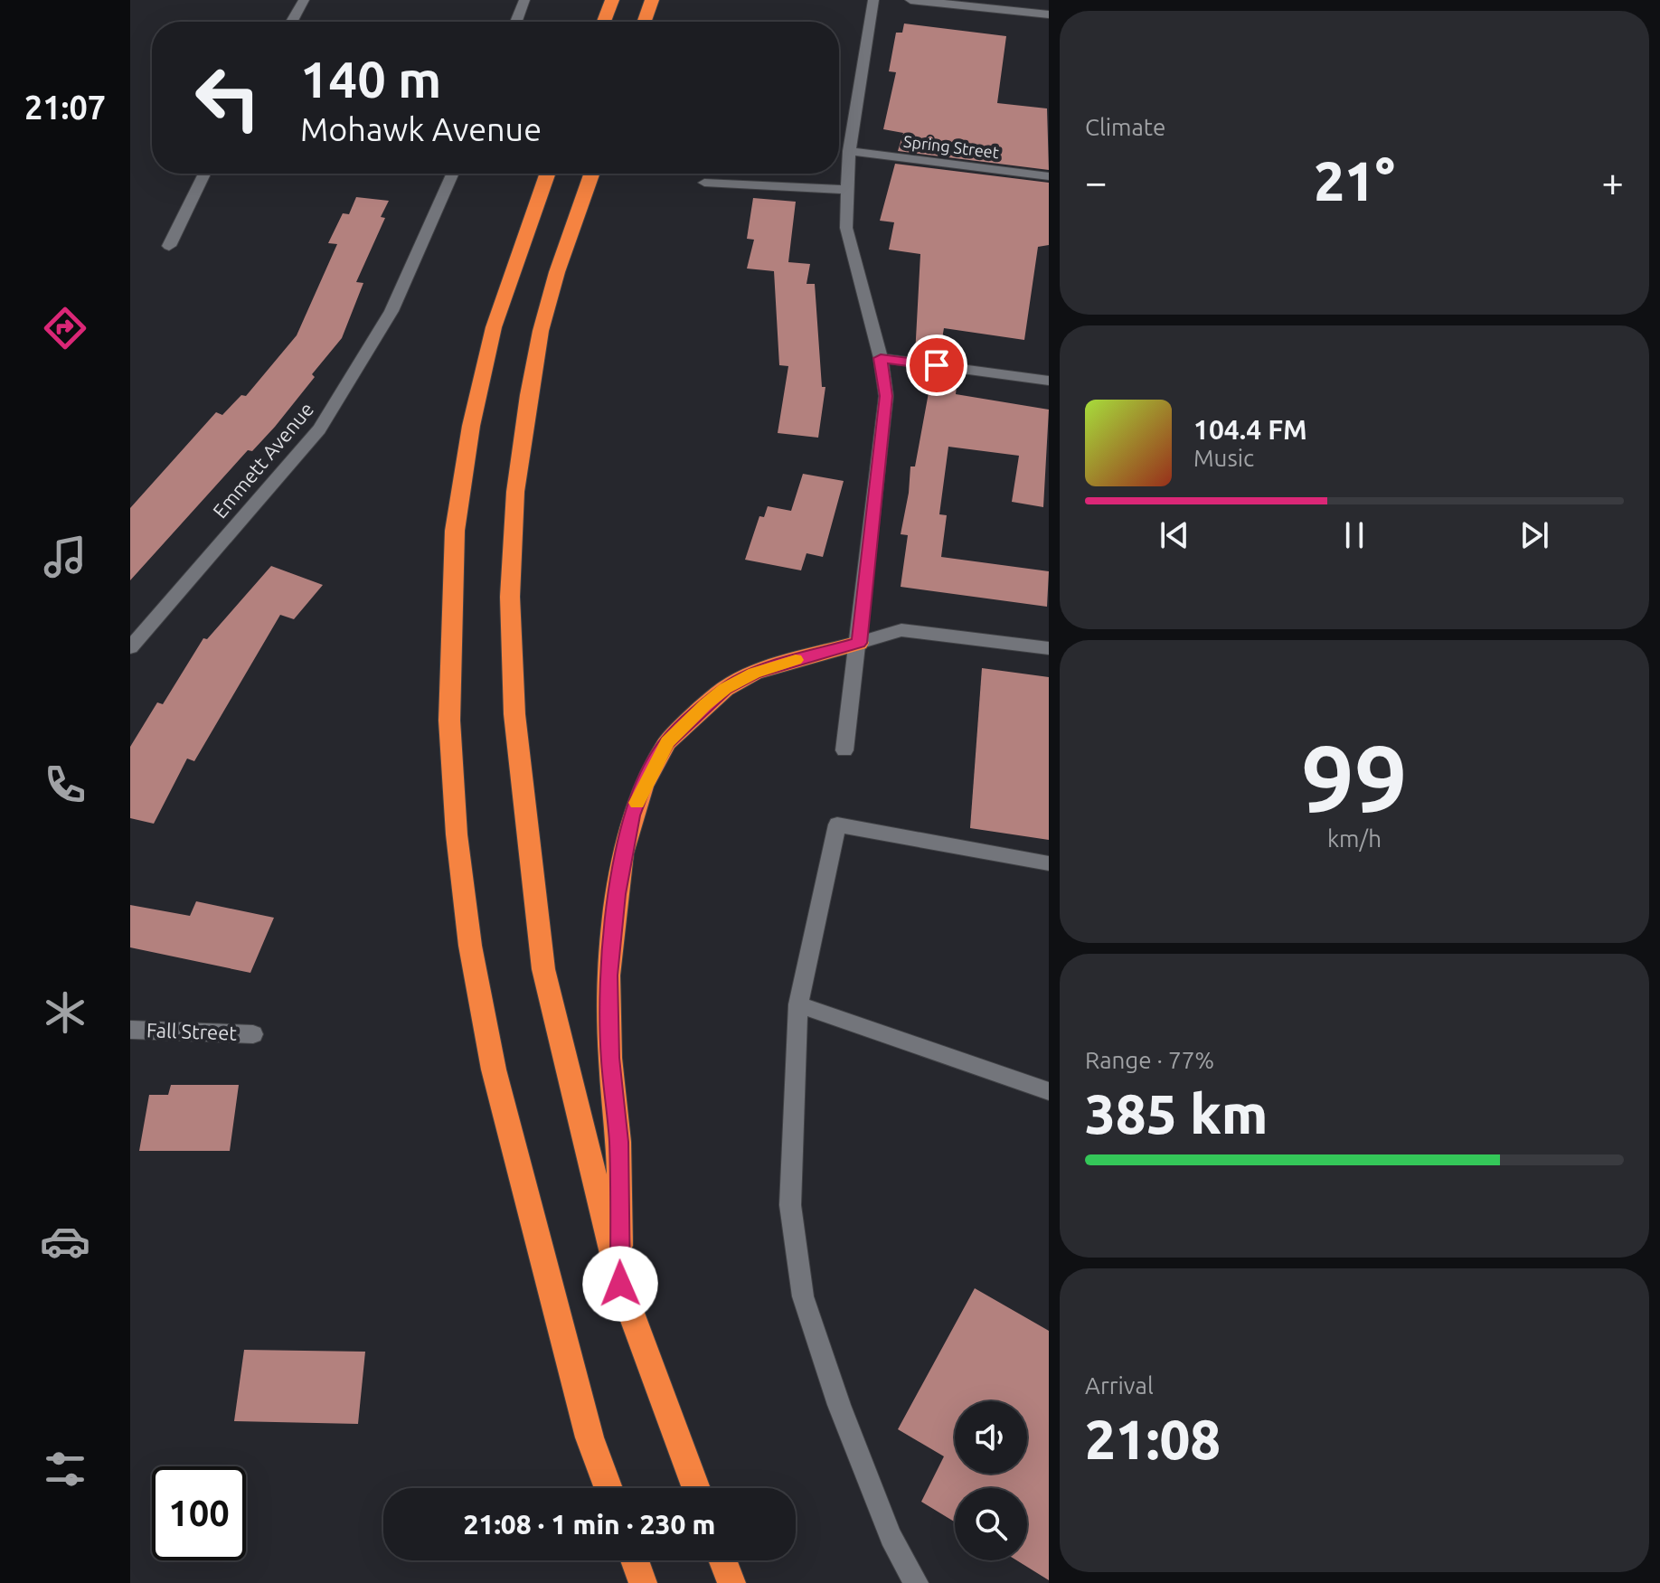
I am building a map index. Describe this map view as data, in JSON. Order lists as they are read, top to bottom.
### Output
{
  "streets": {
    "street": ["Spring Street", "Emmett Avenue", "Fall Street"]
  },
  "page": {
    "tabs": "21:07",
    "tile": [
      "Climate",
      ["99", "km/h"],
      ["Range · 77%", "385 km"],
      ["Arrival", "21:08"]
    ],
    "turn": ["140 m", "Mohawk Avenue"],
    "heat": ["−", "21°", "+"],
    "song": ["104.4 FM", "Music"],
    "limit": "100",
    "trip": "21:08 · 1 min · 230 m"
  }
}
